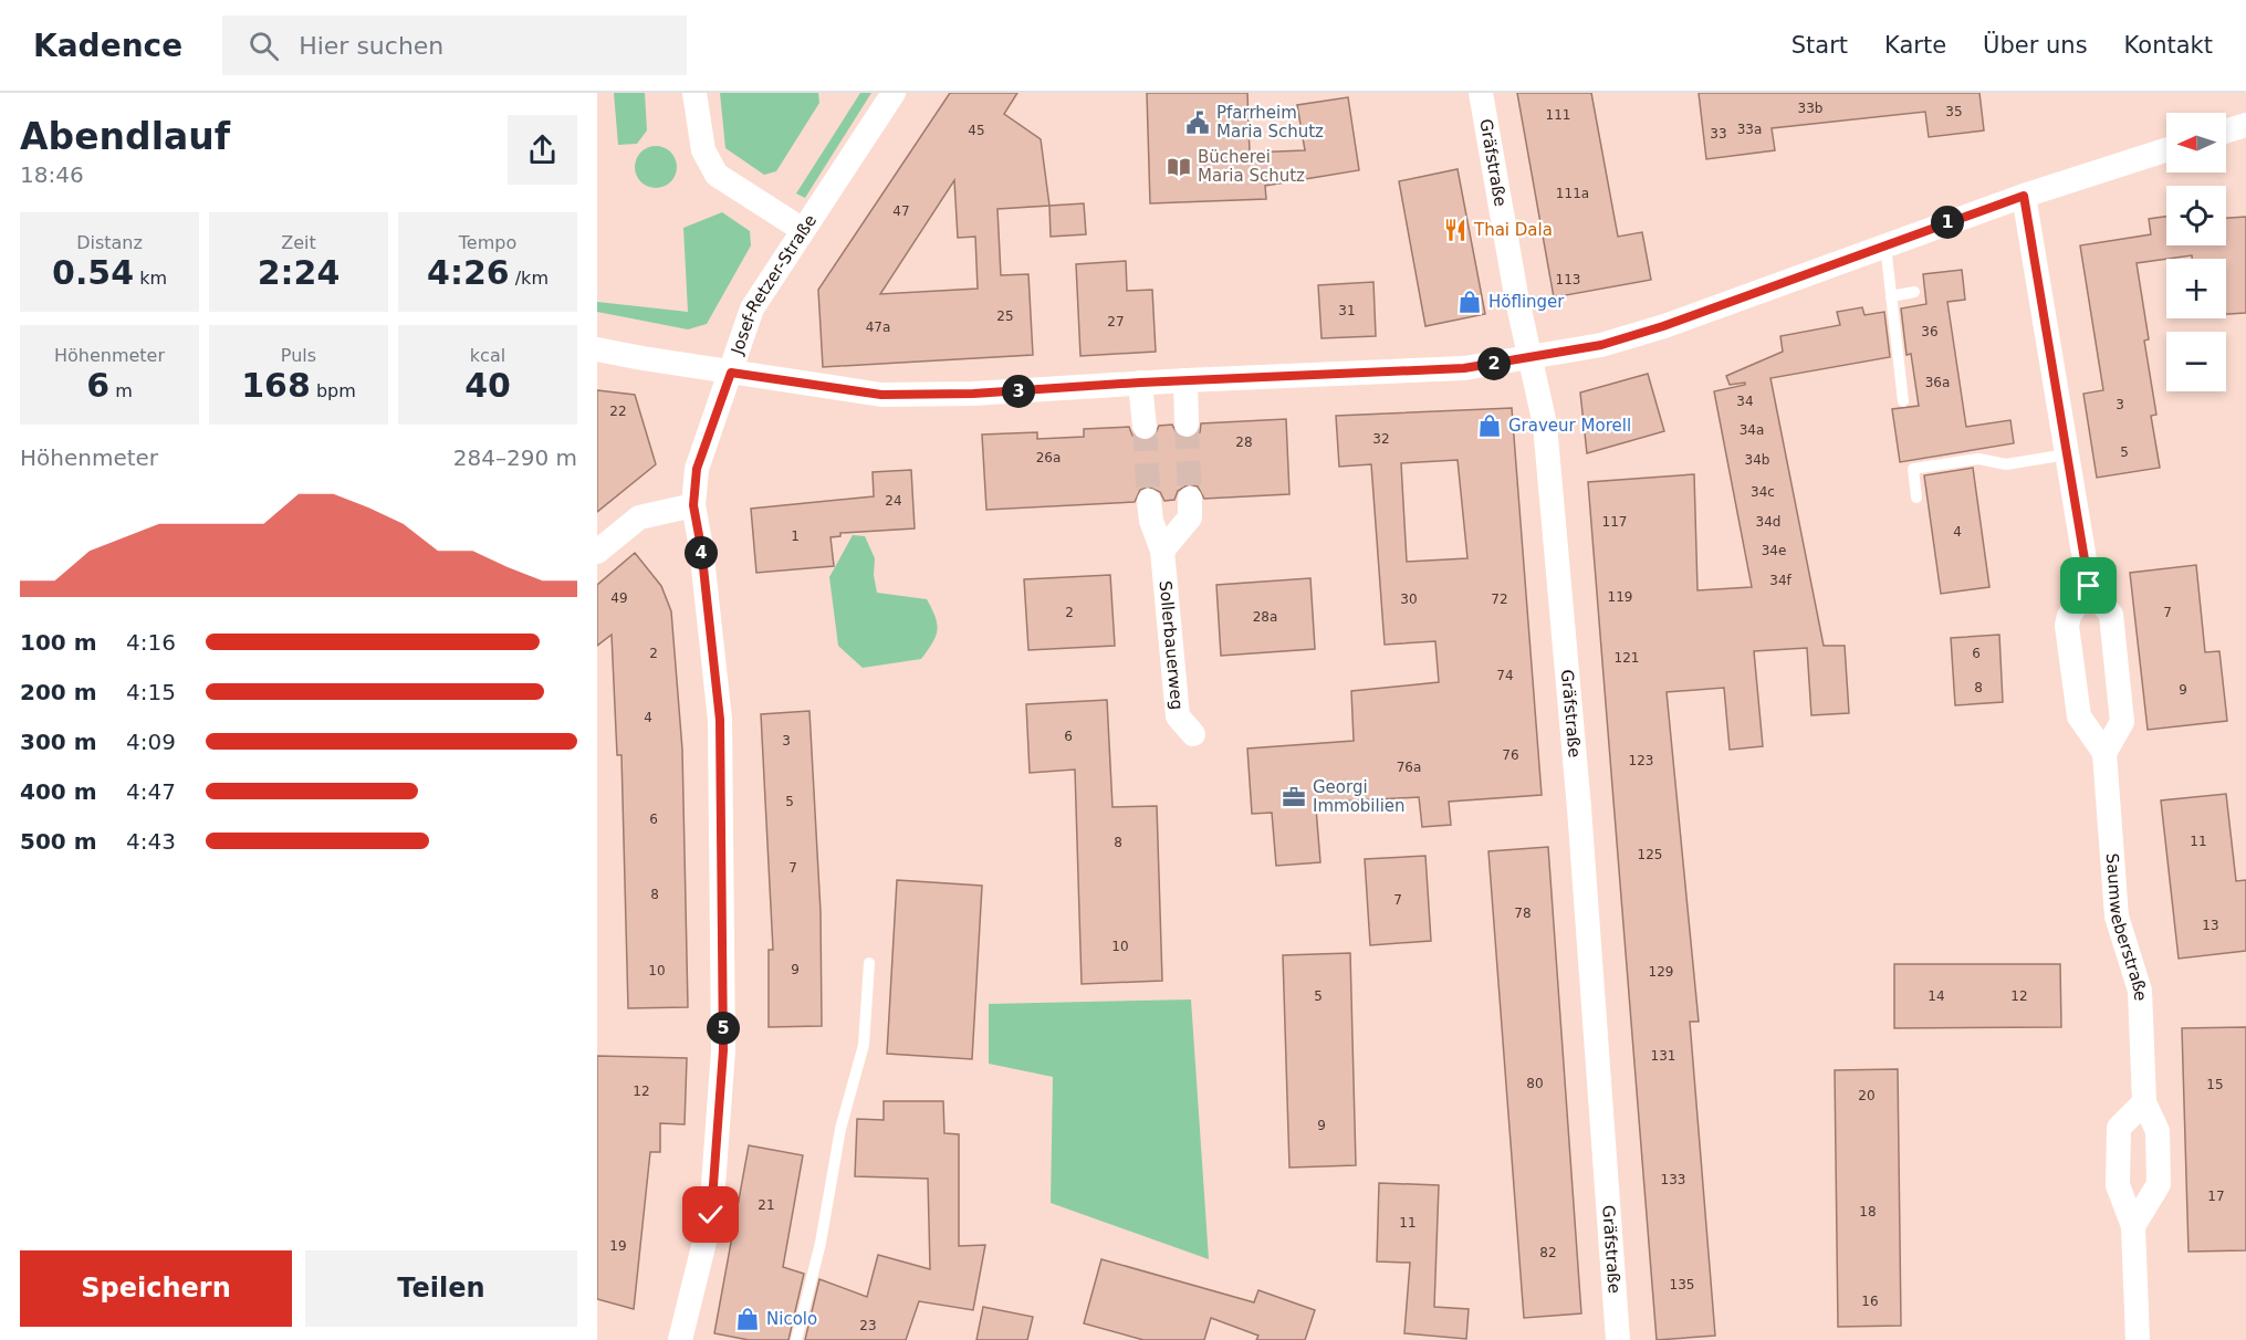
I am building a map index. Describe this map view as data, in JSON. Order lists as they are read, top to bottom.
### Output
{
  "streets": {
    "street": [
      "Gräfstraße",
      "Josef-Retzer-Straße",
      "Sollerbauerweg",
      "Saumweberstraße"
    ]
  },
  "places": {
    "public building": ["Pfarrheim Maria Schutz"],
    "library": ["Bücherei Maria Schutz"],
    "restaurant": ["Thai Dala"],
    "shop": ["Höflinger", "Graveur Morell", "Nicolo"],
    "office": ["Georgi Immobilien"]
  },
  "house_numbers": [
    "33b",
    "35",
    "111",
    "33a",
    "45",
    "33",
    "111a",
    "47",
    "113",
    "31",
    "25",
    "27",
    "47a",
    "36",
    "36a",
    "34",
    "3",
    "22",
    "34a",
    "32",
    "28",
    "5",
    "26a",
    "34b",
    "34c",
    "24",
    "117",
    "34d",
    "4",
    "1",
    "34e",
    "34f",
    "119",
    "49",
    "30",
    "72",
    "2",
    "7",
    "28a",
    "2",
    "6",
    "121",
    "74",
    "8",
    "9",
    "4",
    "6",
    "3",
    "76",
    "123",
    "76a",
    "5",
    "6",
    "11",
    "8",
    "125",
    "7",
    "8",
    "7",
    "78",
    "13",
    "10",
    "9",
    "10",
    "129",
    "5",
    "14",
    "12",
    "131",
    "80",
    "15",
    "12",
    "20",
    "9",
    "133",
    "17",
    "21",
    "18",
    "11",
    "19",
    "82",
    "135",
    "16",
    "23"
  ],
  "north": "left",
  "page": {
    "header": "Kadence",
    "search": "Hier suchen",
    "nav": [
      "Start",
      "Karte",
      "Über uns",
      "Kontakt"
    ],
    "heading": ["Abendlauf", "18:46"],
    "map_buttons": ["+", "−"],
    "stats": [
      ["Distanz", "0.54 km"],
      ["Zeit", "2:24"],
      ["Tempo", "4:26 /km"],
      ["Höhenmeter", "6 m"],
      ["Puls", "168 bpm"],
      ["kcal", "40"]
    ],
    "pins": [
      "1",
      "2",
      "3",
      "4",
      "5"
    ],
    "chart": ["Höhenmeter", "284–290 m"],
    "list": [
      {
        "name": "100 m",
        "note": "4:16"
      },
      {
        "name": "200 m",
        "note": "4:15"
      },
      {
        "name": "300 m",
        "note": "4:09"
      },
      {
        "name": "400 m",
        "note": "4:47"
      },
      {
        "name": "500 m",
        "note": "4:43"
      }
    ],
    "buttons": ["Speichern", "Teilen"]
  }
}
